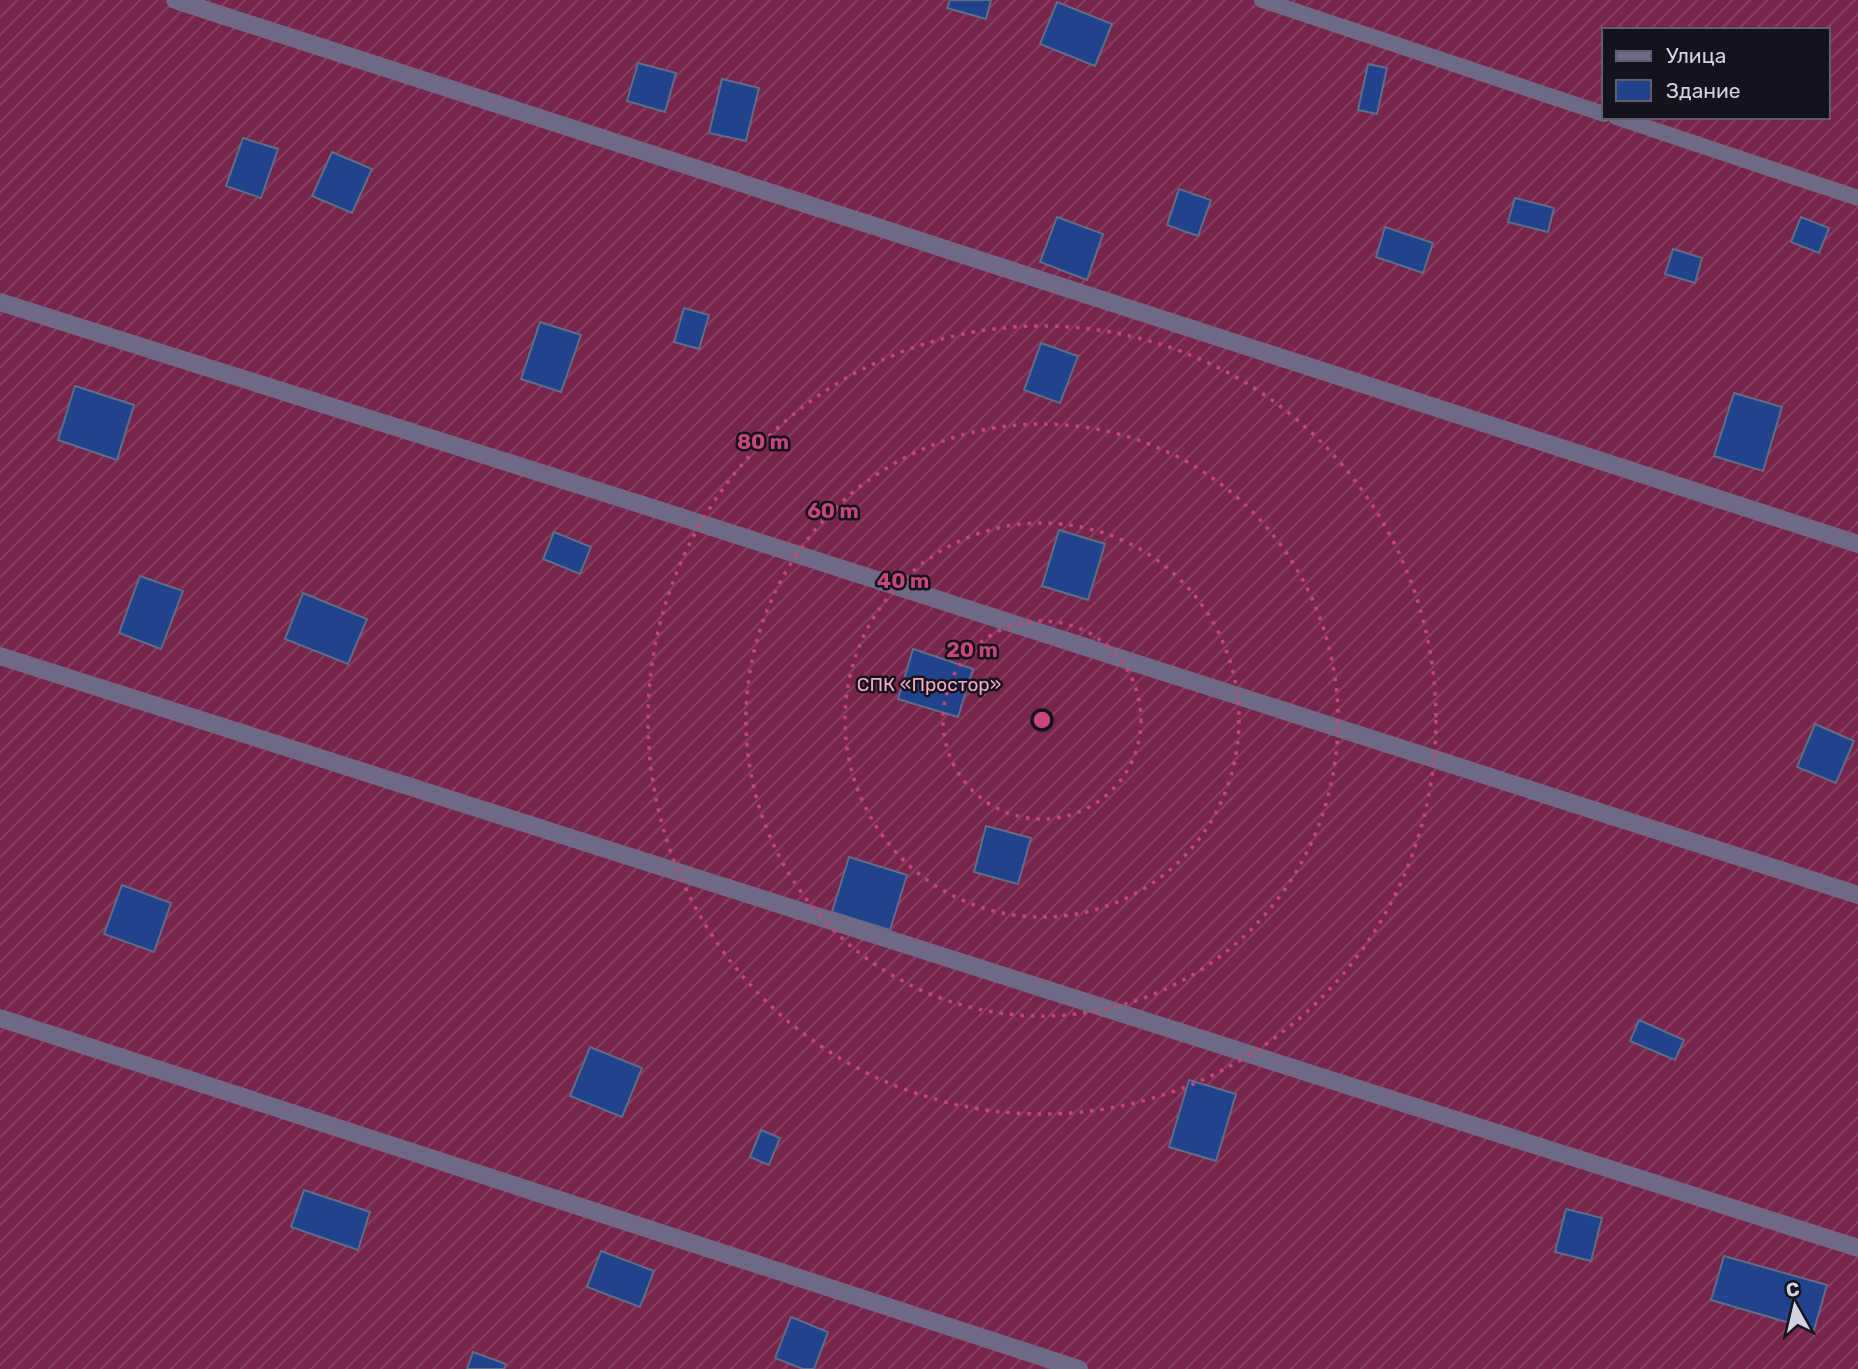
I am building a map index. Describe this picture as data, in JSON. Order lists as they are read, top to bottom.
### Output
{
  "parks": ["СПК «Простор»"],
  "legend": ["Улица", "Здание"],
  "north": "top",
  "rings": [
    "80 m",
    "60 m",
    "40 m",
    "20 m"
  ]
}
